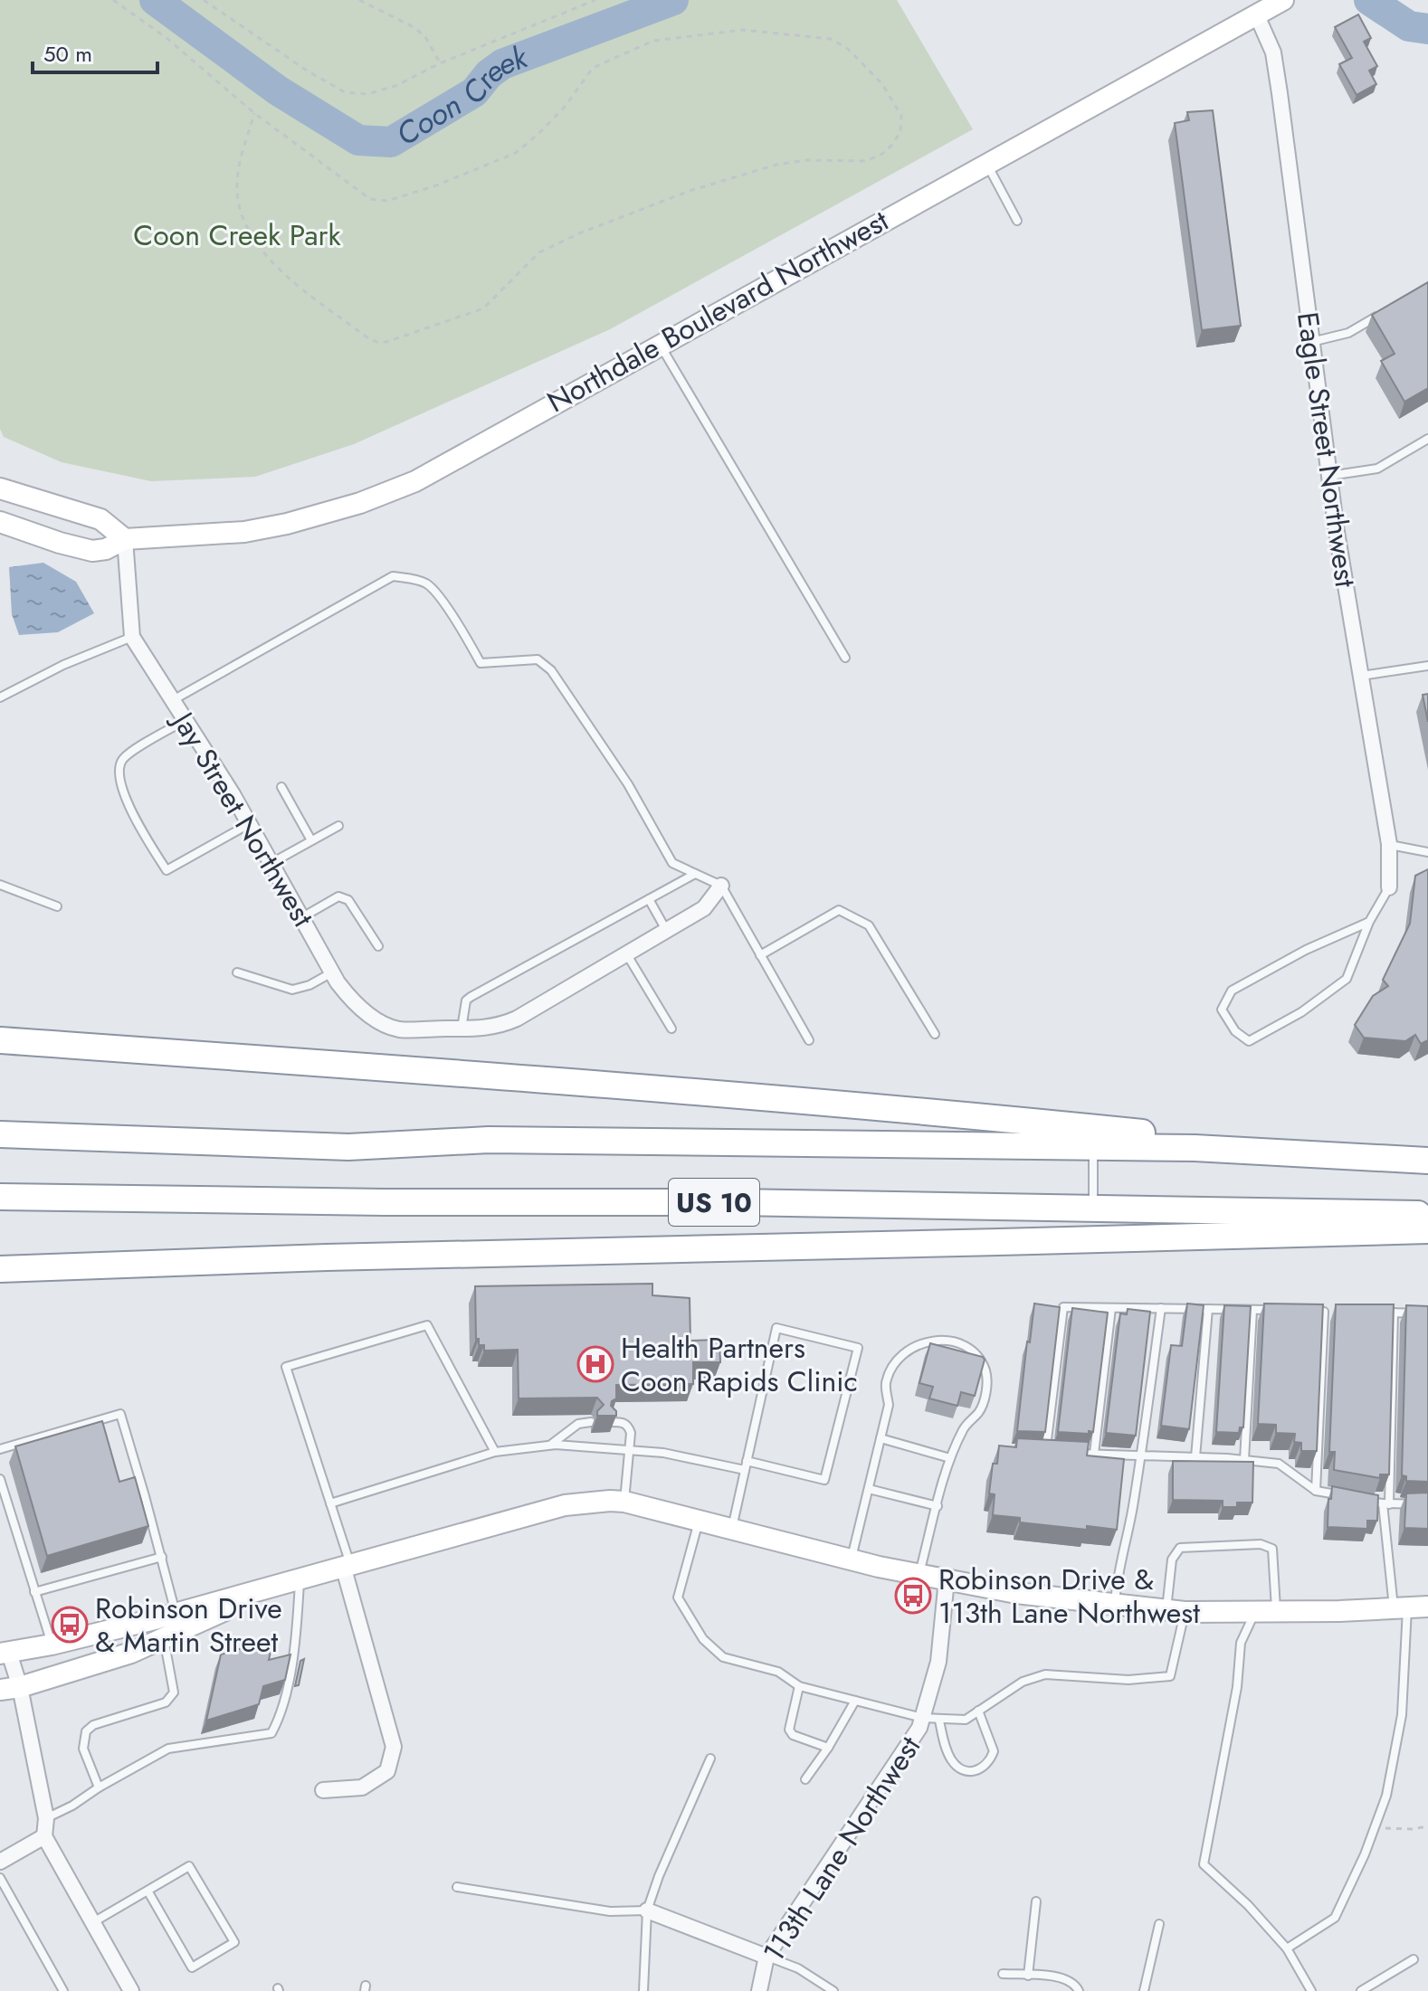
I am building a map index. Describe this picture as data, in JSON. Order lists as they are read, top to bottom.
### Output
{
  "streets": {
    "highway": ["US 10"],
    "street": [
      "Northdale Boulevard Northwest",
      "Eagle Street Northwest",
      "Jay Street Northwest",
      "113th Lane Northwest"
    ]
  },
  "crossings": [
    ["Northdale Boulevard Northwest", "Eagle Street Northwest"],
    ["Northdale Boulevard Northwest", "Jay Street Northwest"]
  ],
  "water": ["Coon Creek"],
  "parks": ["Coon Creek Park"],
  "places": {
    "hospital": ["Health Partners Coon Rapids Clinic"],
    "bus stop": ["Robinson Drive & 113th Lane Northwest", "Robinson Drive & Martin Street"]
  },
  "scale_bar": "50 m"
}
